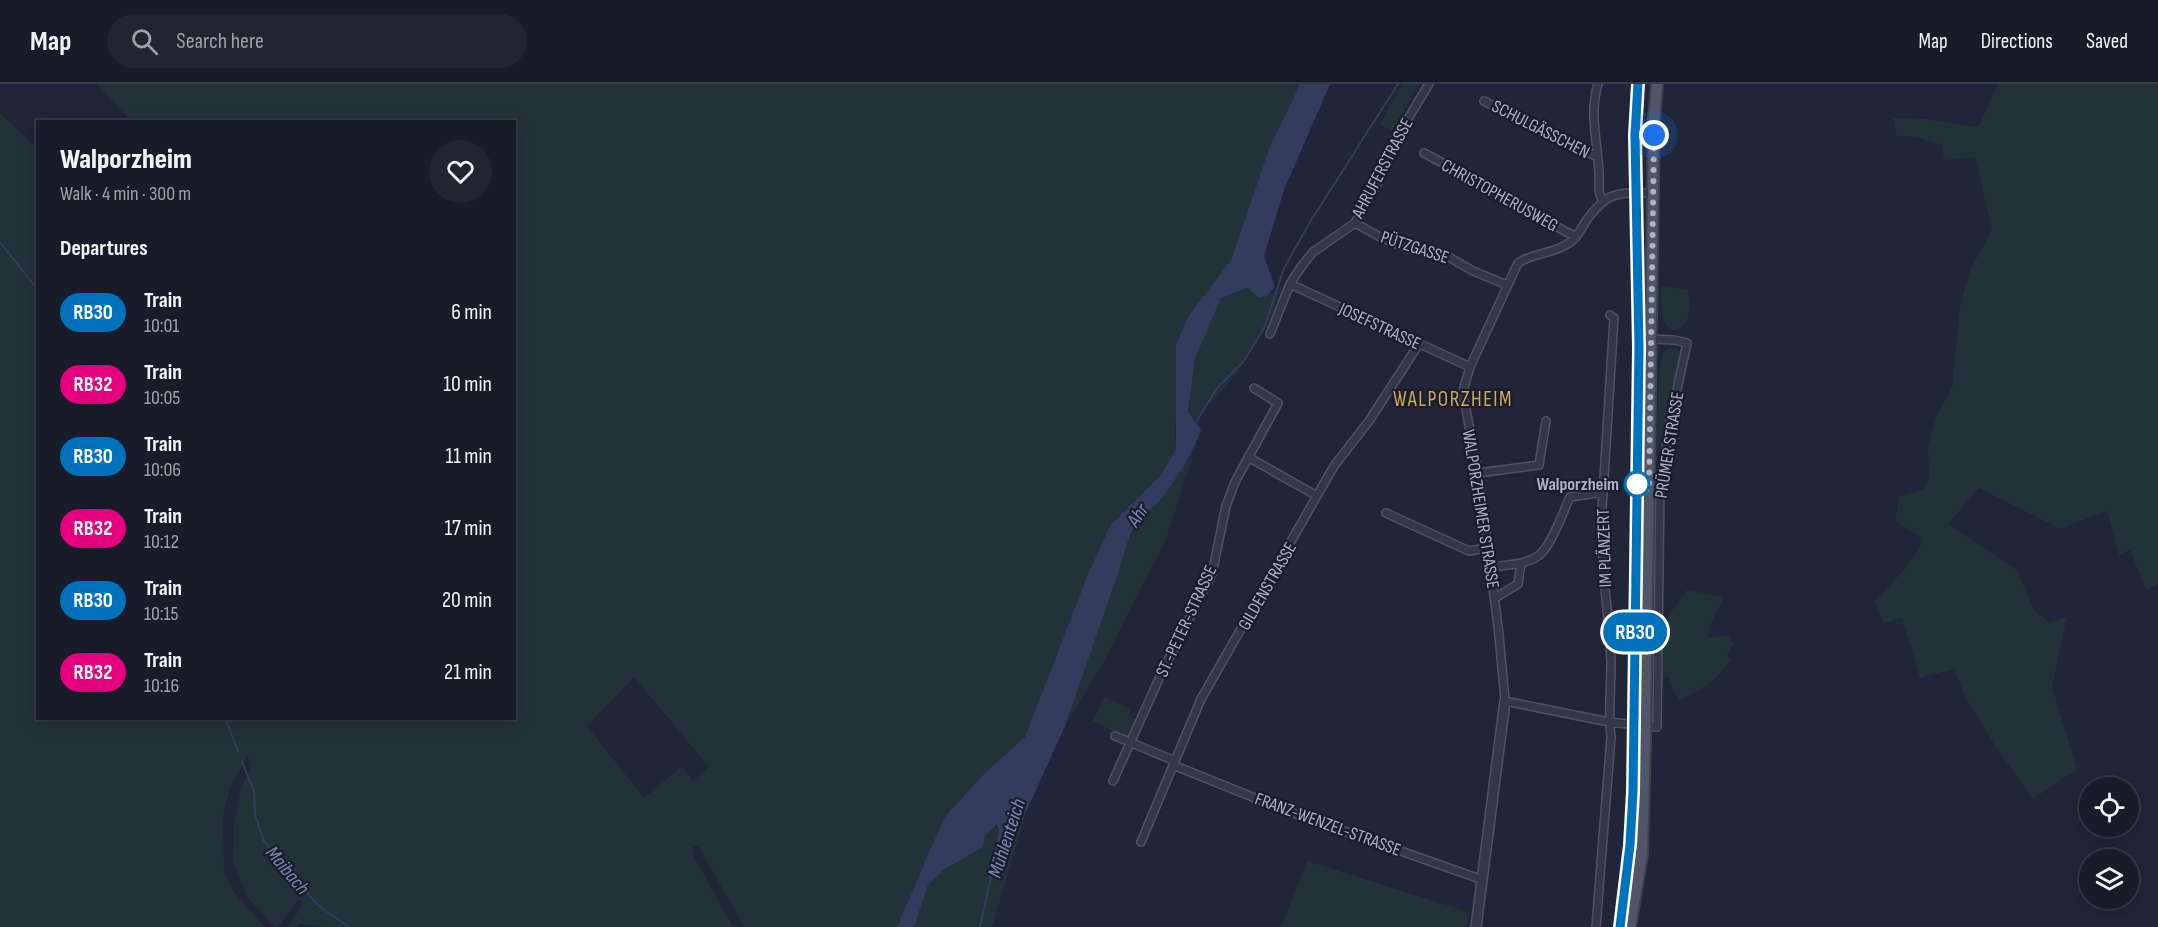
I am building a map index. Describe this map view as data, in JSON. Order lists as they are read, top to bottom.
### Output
{
  "streets": {
    "street": [
      "SCHULGÄSSCHEN",
      "AHRUFERSTRASSE",
      "CHRISTOPHERUSWEG",
      "PÜTZGASSE",
      "JOSEFSTRASSE",
      "PRÜMER STRASSE",
      "WALPORZHEIMER STRASSE",
      "IM PLÄNZERT",
      "GILDENSTRASSE",
      "ST.-PETER-STRASSE",
      "FRANZ-WENZEL-STRASSE"
    ]
  },
  "crossings": [
    ["AHRUFERSTRASSE", "PÜTZGASSE"],
    ["AHRUFERSTRASSE", "JOSEFSTRASSE"],
    ["CHRISTOPHERUSWEG", "WALPORZHEIMER STRASSE"],
    ["PÜTZGASSE", "WALPORZHEIMER STRASSE"],
    ["JOSEFSTRASSE", "WALPORZHEIMER STRASSE"],
    ["JOSEFSTRASSE", "GILDENSTRASSE"],
    ["PRÜMER STRASSE", "IM PLÄNZERT"],
    ["WALPORZHEIMER STRASSE", "FRANZ-WENZEL-STRASSE"],
    ["GILDENSTRASSE", "FRANZ-WENZEL-STRASSE"],
    ["ST.-PETER-STRASSE", "FRANZ-WENZEL-STRASSE"]
  ],
  "districts": ["WALPORZHEIM"],
  "water": ["Ahr", "Mühlenteich", "Maibach"],
  "places": ["Walporzheim"],
  "page": {
    "header": "Map",
    "search": "Search here",
    "nav": ["Map", "Directions", "Saved"],
    "on_map": "RB30",
    "heading": [
      ["Walporzheim", "Walk · 4 min · 300 m"],
      "Departures"
    ],
    "list": [
      {
        "mark": "RB30",
        "name": "Train",
        "note": "10:01",
        "value": "6 min"
      },
      {
        "mark": "RB32",
        "name": "Train",
        "note": "10:05",
        "value": "10 min"
      },
      {
        "mark": "RB30",
        "name": "Train",
        "note": "10:06",
        "value": "11 min"
      },
      {
        "mark": "RB32",
        "name": "Train",
        "note": "10:12",
        "value": "17 min"
      },
      {
        "mark": "RB30",
        "name": "Train",
        "note": "10:15",
        "value": "20 min"
      },
      {
        "mark": "RB32",
        "name": "Train",
        "note": "10:16",
        "value": "21 min"
      }
    ]
  }
}
